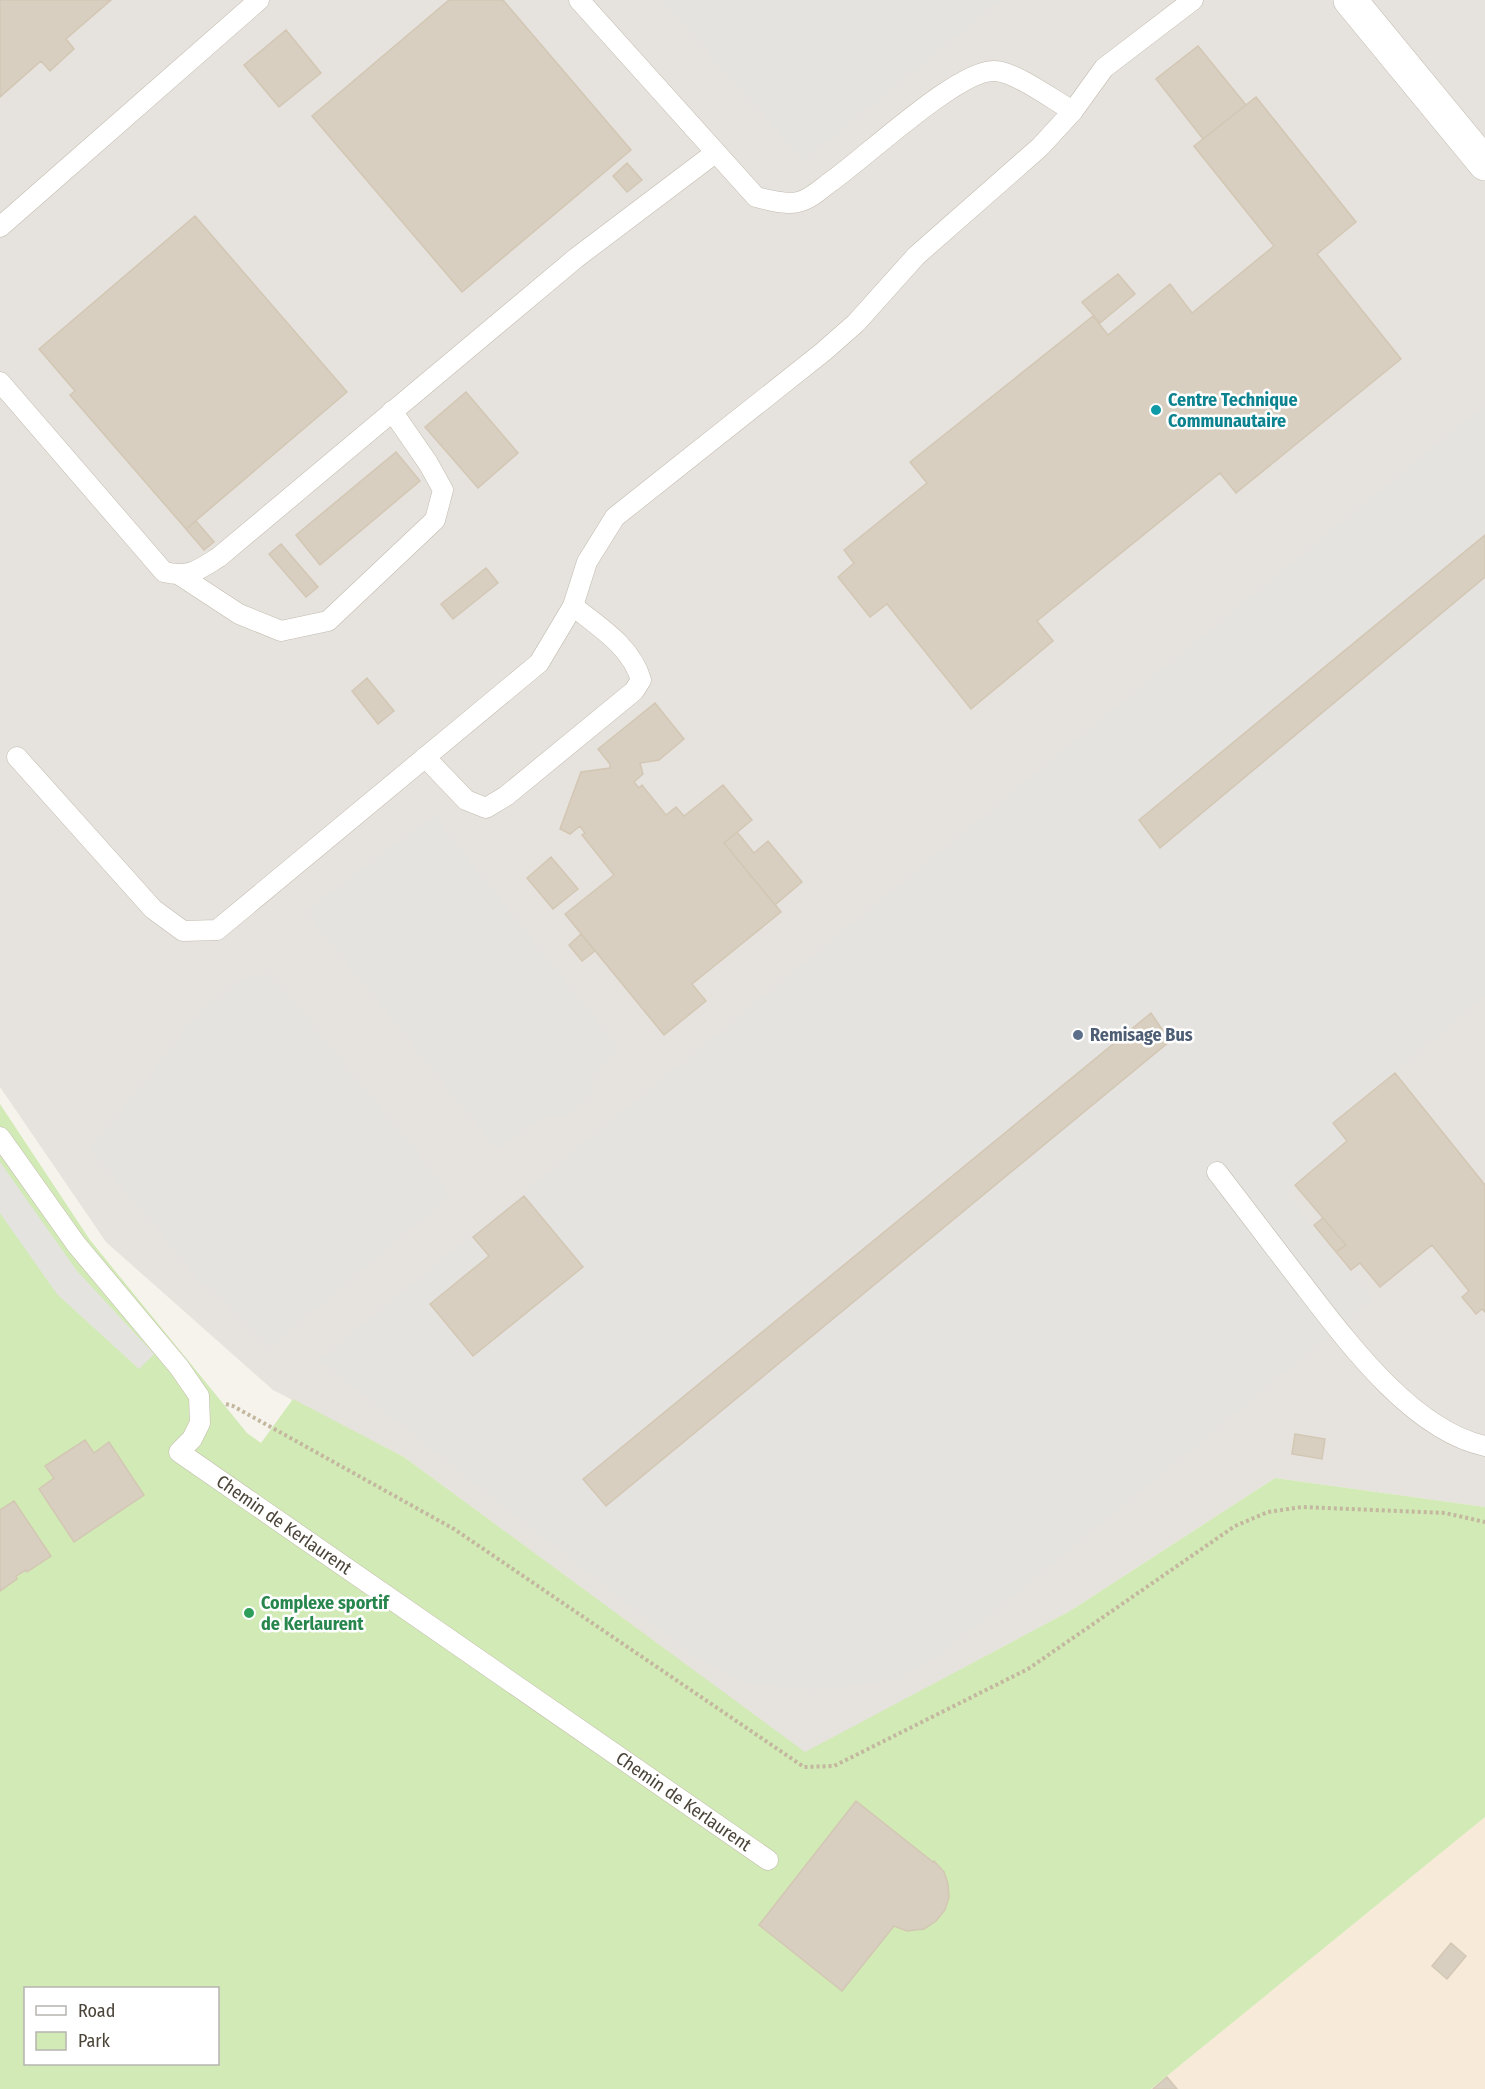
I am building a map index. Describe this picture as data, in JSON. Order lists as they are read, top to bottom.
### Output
{
  "streets": {
    "lane": ["Chemin de Kerlaurent"]
  },
  "places": ["Centre Technique Communautaire", "Remisage Bus", "Complexe sportif de Kerlaurent"],
  "legend": ["Road", "Park"]
}
